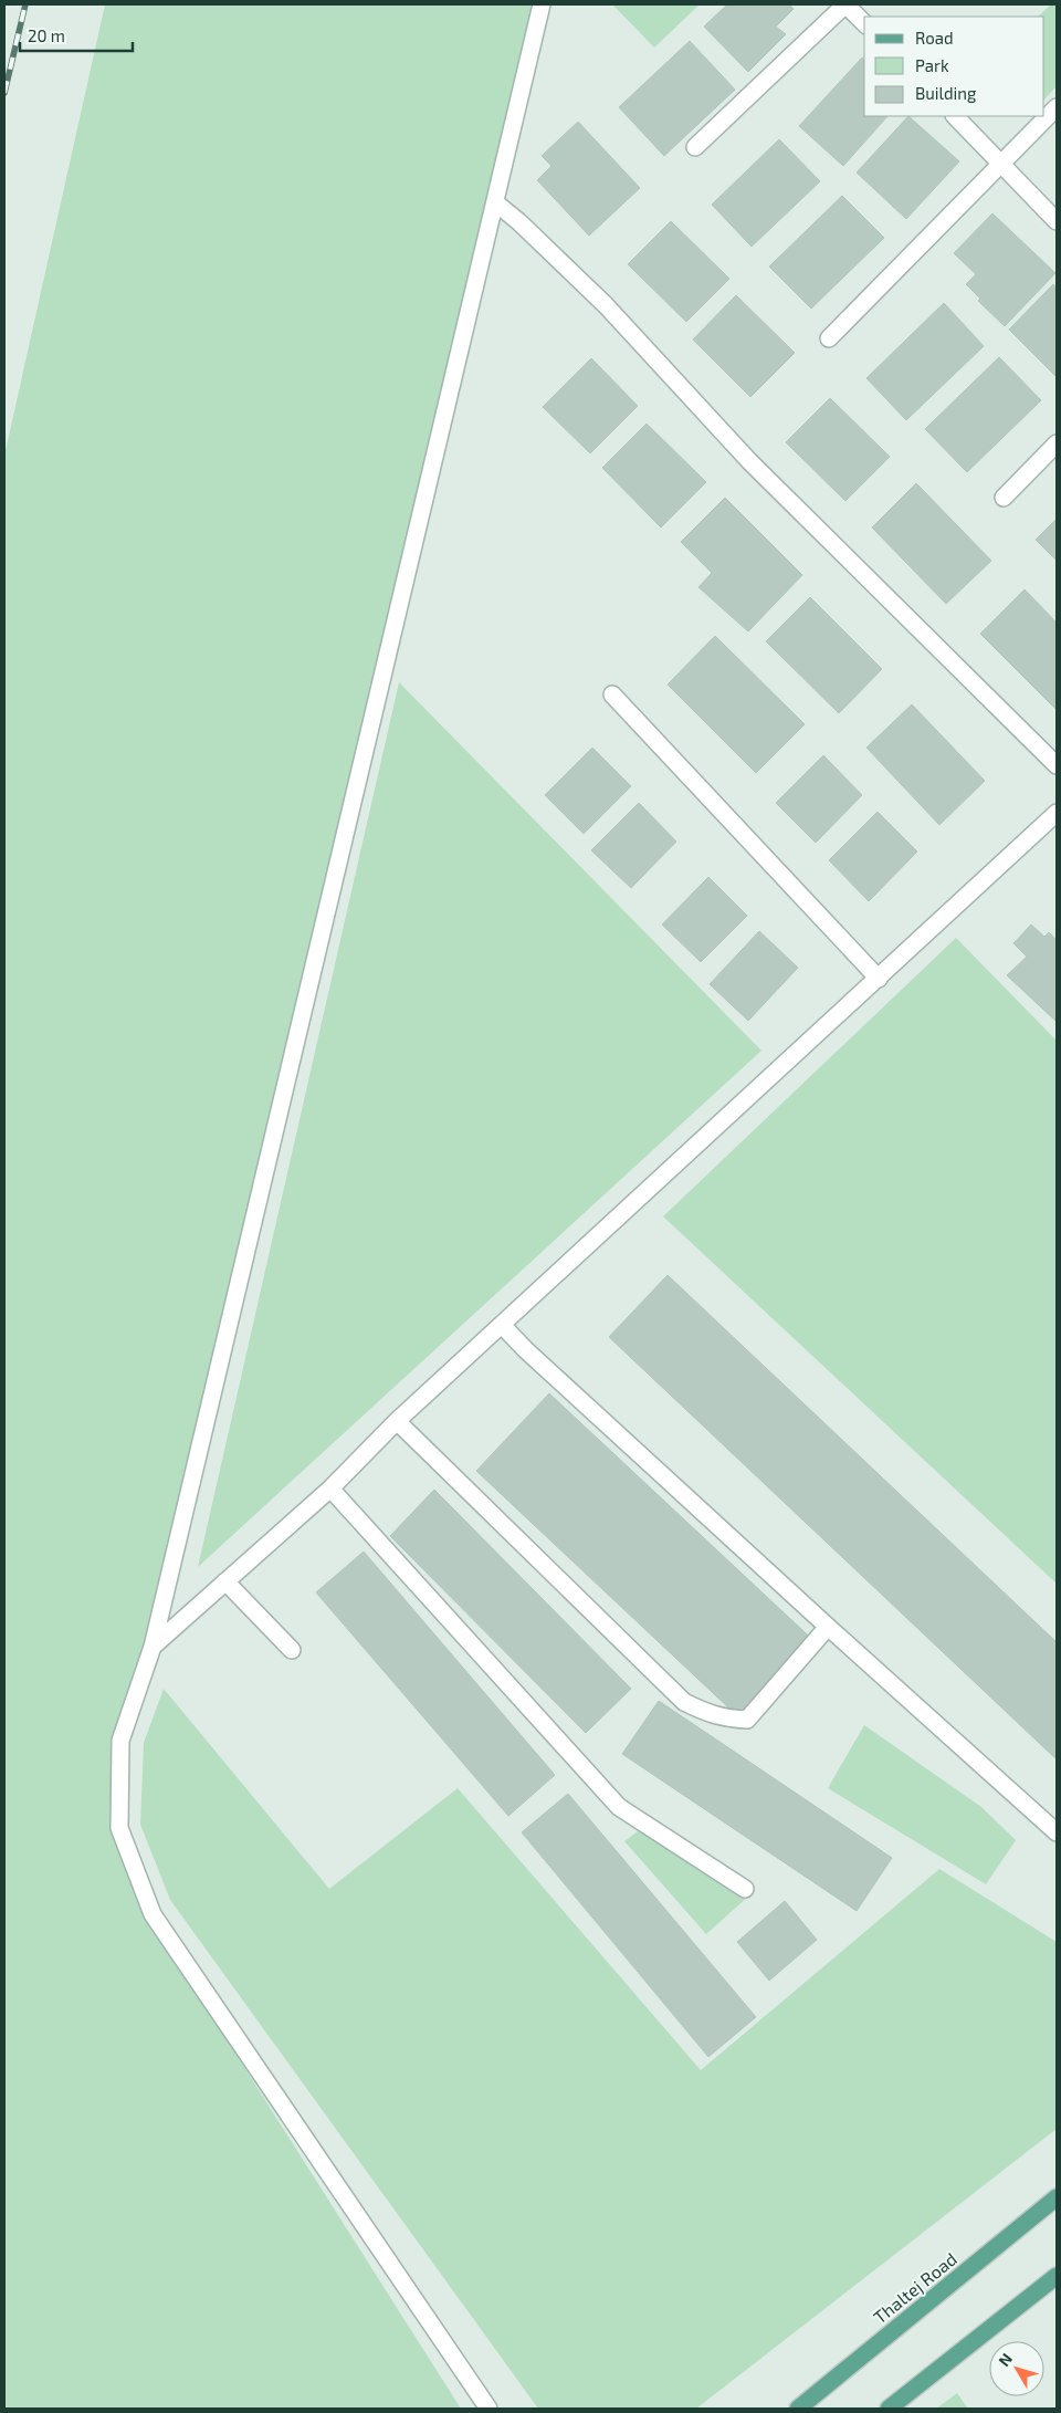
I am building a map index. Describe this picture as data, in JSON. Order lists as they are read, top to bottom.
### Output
{
  "streets": {
    "main road": ["Thaltej Road"]
  },
  "legend": ["Road", "Park", "Building"],
  "scale_bar": "20 m",
  "north": "top left"
}
